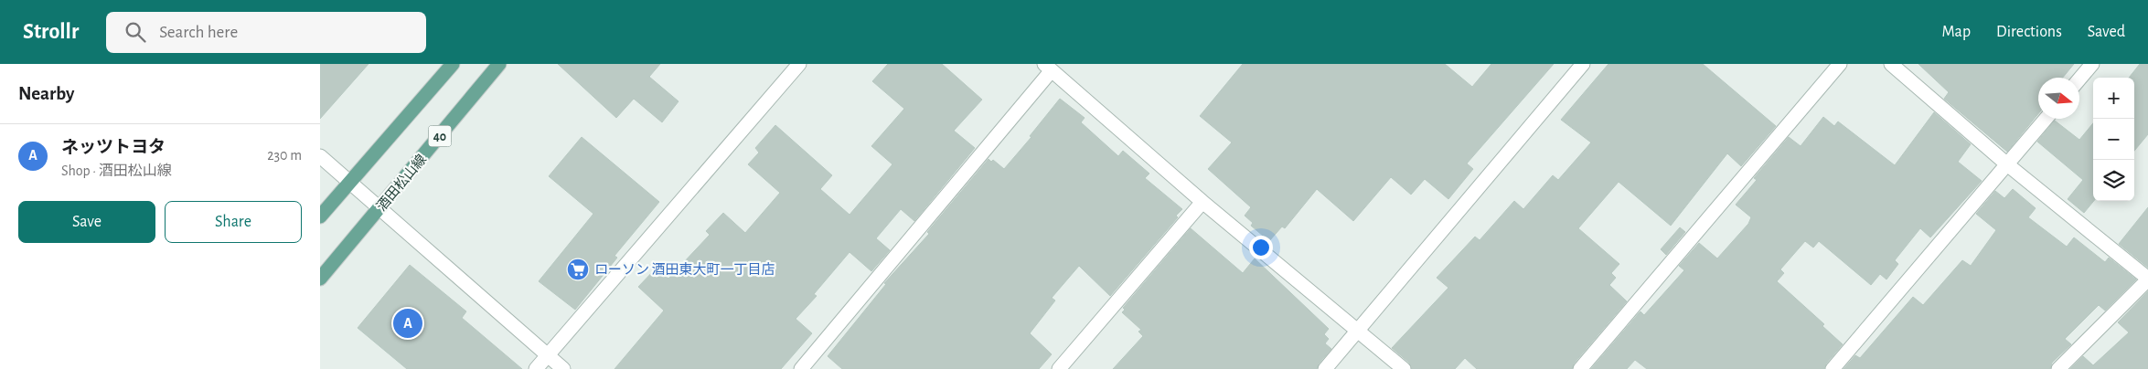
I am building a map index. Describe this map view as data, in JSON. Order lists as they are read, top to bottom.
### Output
{
  "streets": {
    "main road": ["40", "酒田松山線"]
  },
  "places": {
    "supermarket": ["ローソン 酒田東大町一丁目店"]
  },
  "north": "right",
  "page": {
    "header": "Strollr",
    "search": "Search here",
    "nav": ["Map", "Directions", "Saved"],
    "heading": "Nearby",
    "map_buttons": ["+", "−"],
    "list": [
      {
        "mark": "A",
        "name": "ネッツトヨタ",
        "note": "Shop · 酒田松山線",
        "value": "230 m"
      }
    ],
    "buttons": ["Save", "Share"],
    "pins": "A"
  }
}
